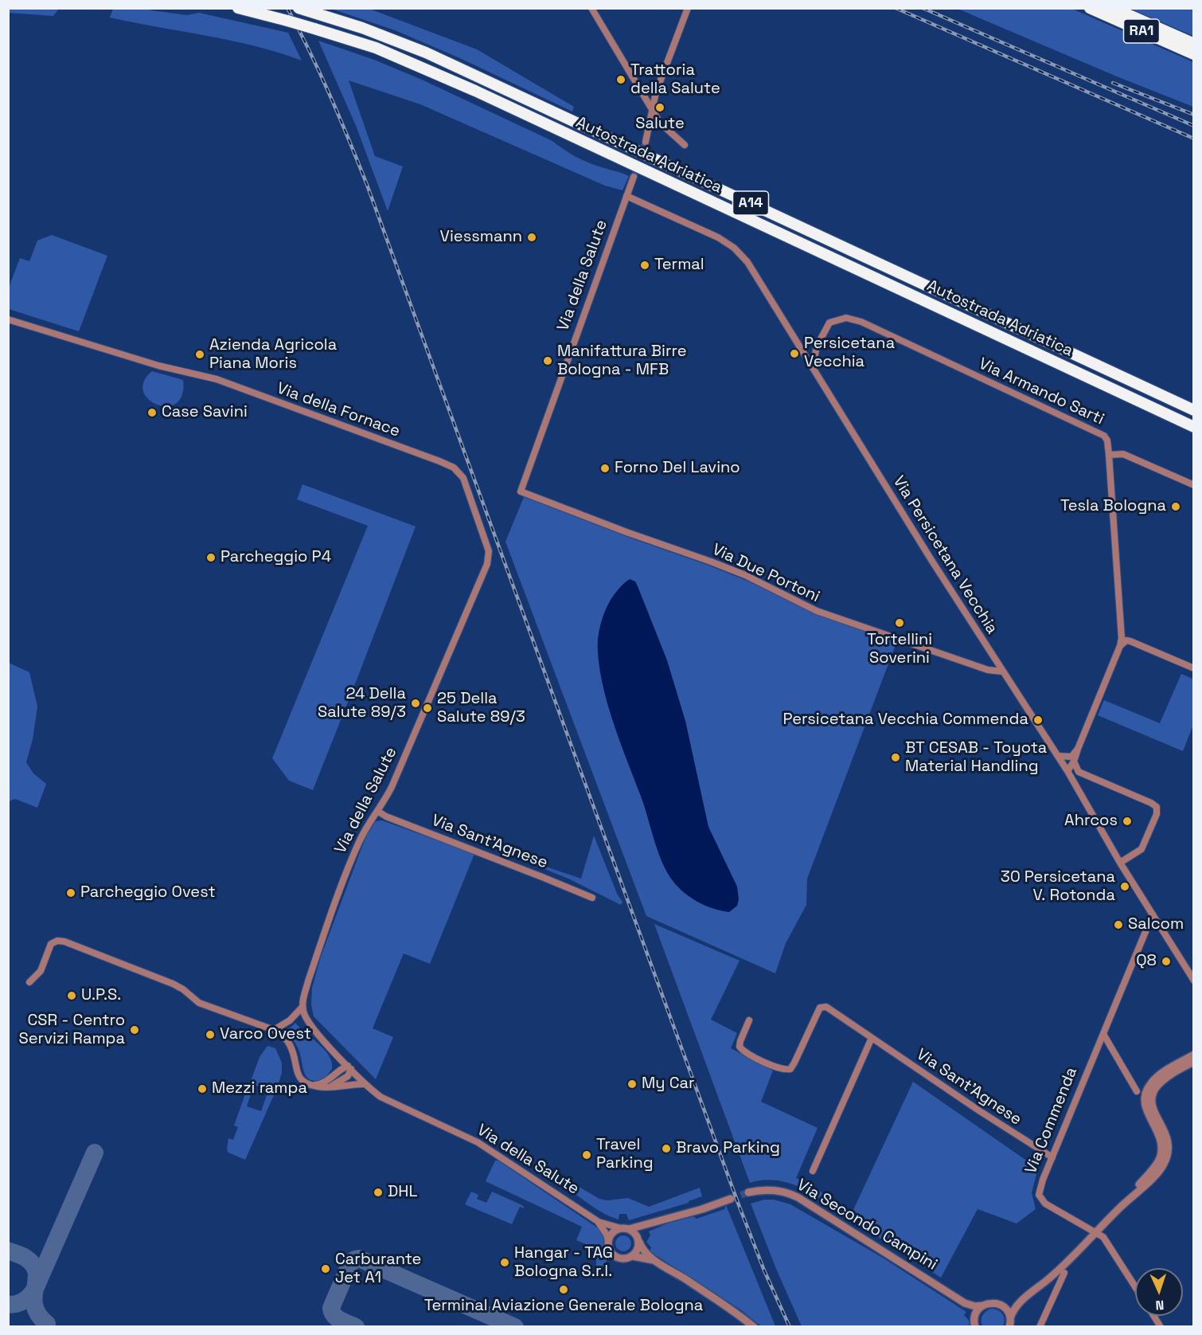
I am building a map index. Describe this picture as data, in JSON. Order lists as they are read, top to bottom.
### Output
{
  "streets": {
    "highway": ["RA1", "Autostrada Adriatica", "A14"],
    "street": [
      "Via della Salute",
      "Via Armando Sarti",
      "Via della Fornace",
      "Via Persicetana Vecchia",
      "Via Due Portoni",
      "Via Sant'Agnese",
      "Via Commenda",
      "Via Secondo Campini"
    ]
  },
  "crossings": [
    ["Via della Salute", "Via della Fornace"],
    ["Via della Salute", "Via Persicetana Vecchia"],
    ["Via della Salute", "Via Due Portoni"],
    ["Via della Salute", "Via Sant'Agnese"],
    ["Via Armando Sarti", "Via Persicetana Vecchia"],
    ["Via Persicetana Vecchia", "Via Due Portoni"],
    ["Via Persicetana Vecchia", "Via Commenda"],
    ["Via Sant'Agnese", "Via Commenda"]
  ],
  "places": [
    "Trattoria della Salute",
    "Salute",
    "Viessmann",
    "Termal",
    "Persicetana Vecchia",
    "Azienda Agricola Piana Moris",
    "Manifattura Birre Bologna - MFB",
    "Case Savini",
    "Forno Del Lavino",
    "Tesla Bologna",
    "Parcheggio P4",
    "Tortellini Soverini",
    "24 Della Salute 89/3",
    "25 Della Salute 89/3",
    "Persicetana Vecchia Commenda",
    "BT CESAB - Toyota Material Handling",
    "Ahrcos",
    "30 Persicetana V. Rotonda",
    "Parcheggio Ovest",
    "Salcom",
    "Q8",
    "U.P.S.",
    "CSR - Centro Servizi Rampa",
    "Varco Ovest",
    "My Car",
    "Mezzi rampa",
    "Bravo Parking",
    "Travel Parking",
    "DHL",
    "Hangar - TAG Bologna S.r.l.",
    "Carburante Jet A1",
    "Terminal Aviazione Generale Bologna"
  ],
  "north": "bottom"
}
